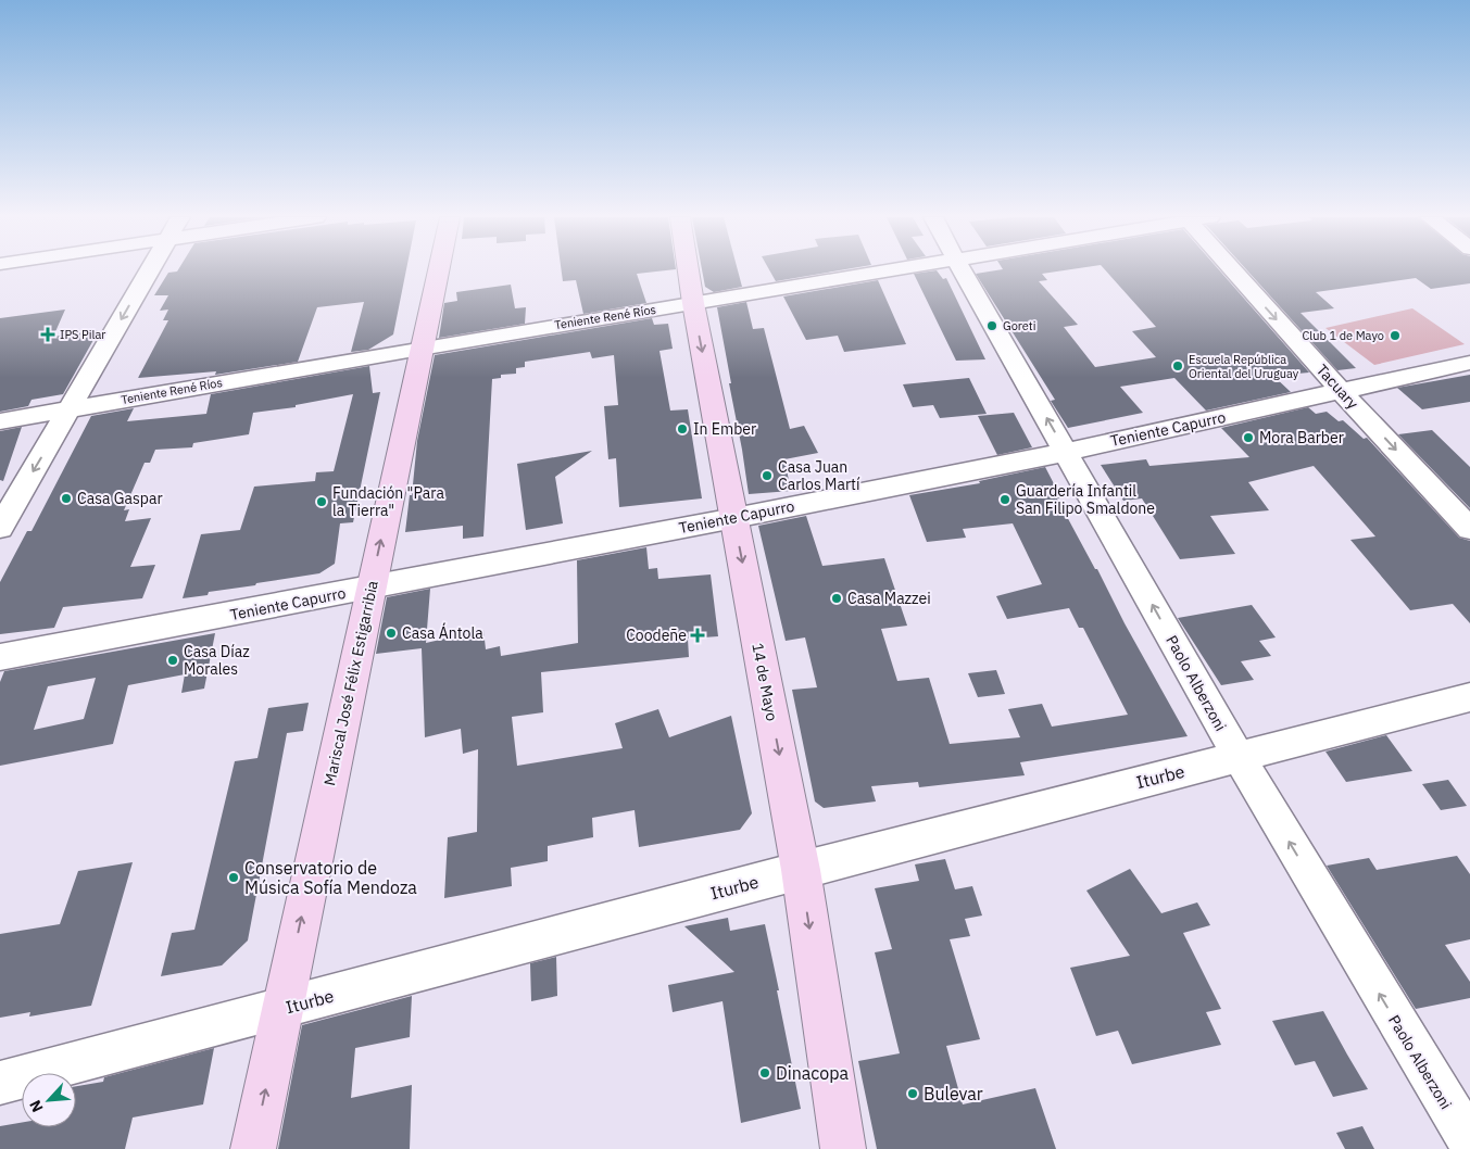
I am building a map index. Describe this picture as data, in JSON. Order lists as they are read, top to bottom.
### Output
{
  "streets": {
    "main road": ["14 de Mayo", "Mariscal José Félix Estigarribia"],
    "street": [
      "Teniente René Ríos",
      "Tacuary",
      "Teniente Capurro",
      "Paolo Alberzoni",
      "Iturbe"
    ]
  },
  "crossings": [
    ["Teniente René Ríos", "14 de Mayo"],
    ["Teniente René Ríos", "Mariscal José Félix Estigarribia"],
    ["Tacuary", "Teniente Capurro"],
    ["Teniente Capurro", "14 de Mayo"],
    ["Teniente Capurro", "Mariscal José Félix Estigarribia"],
    ["Teniente Capurro", "Paolo Alberzoni"],
    ["14 de Mayo", "Iturbe"],
    ["Mariscal José Félix Estigarribia", "Iturbe"],
    ["Paolo Alberzoni", "Iturbe"]
  ],
  "one_way": [
    "Tacuary",
    "14 de Mayo",
    "Mariscal José Félix Estigarribia",
    "Paolo Alberzoni"
  ],
  "places": {
    "other": [
      "Goreti",
      "Club 1 de Mayo",
      "Escuela República Oriental del Uruguay",
      "In Ember",
      "Mora Barber",
      "Casa Juan Carlos Martí",
      "Casa Gaspar",
      "Guardería Infantil San Filipo Smaldone",
      "Fundación \"Para la Tierra\"",
      "Casa Mazzei",
      "Casa Ántola",
      "Casa Díaz Morales",
      "Conservatorio de Música Sofía Mendoza",
      "Dinacopa",
      "Bulevar"
    ],
    "health": ["IPS Pilar", "Coodeñe"]
  },
  "north": "bottom left"
}
